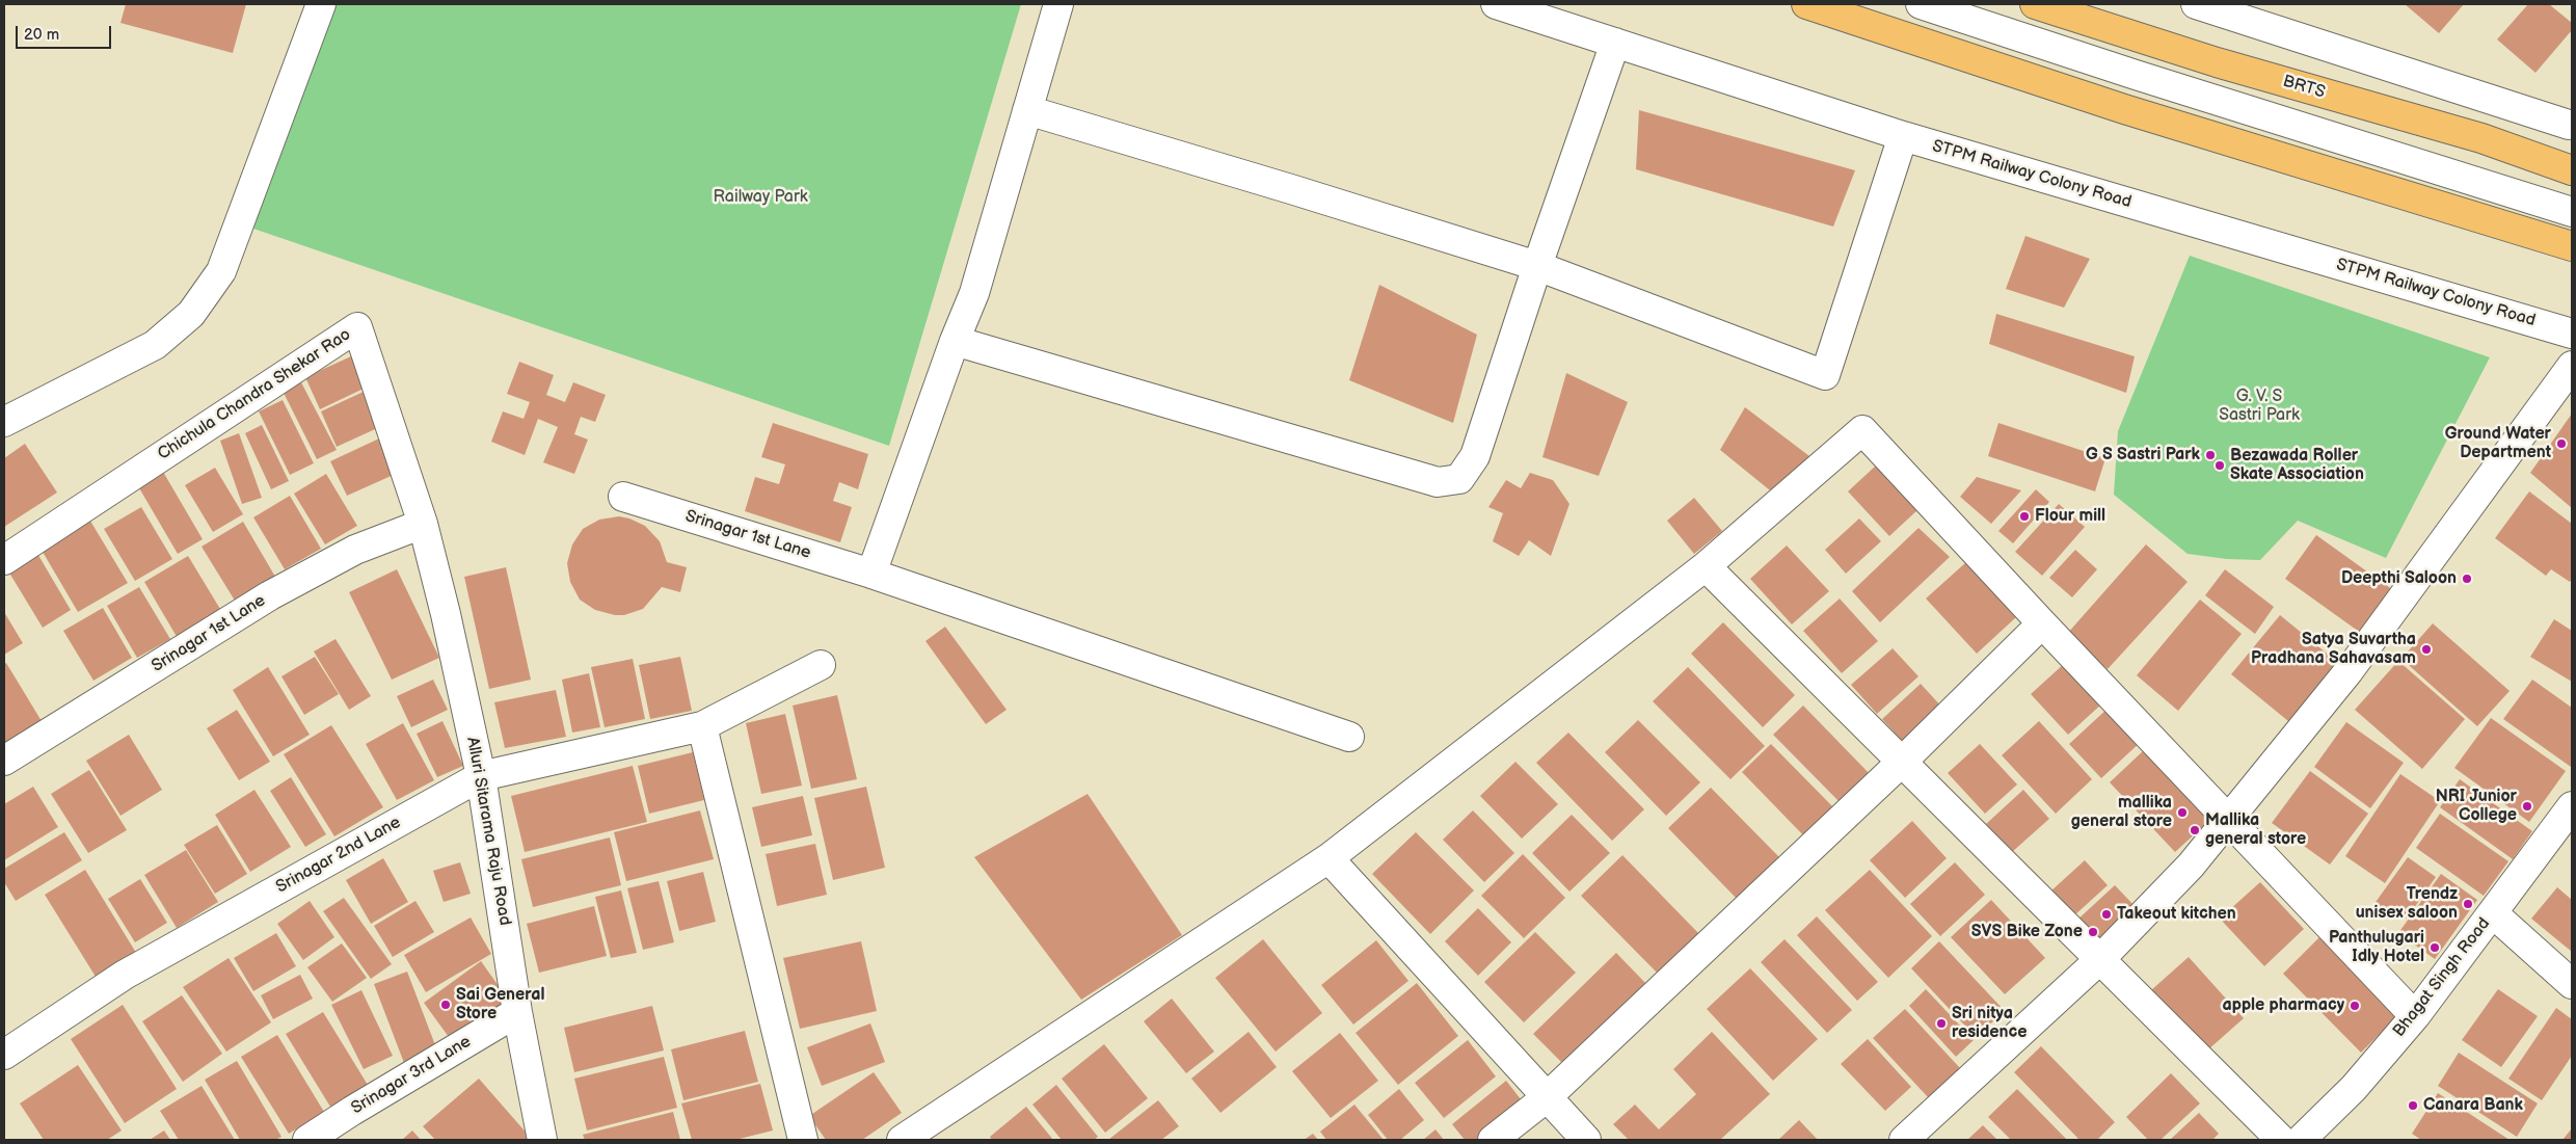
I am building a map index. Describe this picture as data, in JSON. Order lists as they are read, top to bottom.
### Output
{
  "streets": {
    "main road": ["BRTS"],
    "street": [
      "STPM Railway Colony Road",
      "Chichula Chandra Shekar Rao",
      "Srinagar 1st Lane",
      "Alluri Sitarama Raju Road",
      "Srinagar 2nd Lane",
      "Bhagat Singh Road",
      "Srinagar 3rd Lane"
    ]
  },
  "crossings": [
    ["Chichula Chandra Shekar Rao", "Srinagar 1st Lane"],
    ["Chichula Chandra Shekar Rao", "Alluri Sitarama Raju Road"],
    ["Srinagar 1st Lane", "Alluri Sitarama Raju Road"],
    ["Alluri Sitarama Raju Road", "Srinagar 2nd Lane"],
    ["Alluri Sitarama Raju Road", "Srinagar 3rd Lane"]
  ],
  "parks": ["Railway Park", "G. V. S Sastri Park"],
  "places": [
    "Ground Water Department",
    "G S Sastri Park",
    "Bezawada Roller Skate Association",
    "Flour mill",
    "Deepthi Saloon",
    "Satya Suvartha Pradhana Sahavasam",
    "NRI Junior College",
    "mallika general store",
    "Mallika general store",
    "Trendz unisex saloon",
    "Takeout kitchen",
    "SVS Bike Zone",
    "Panthulugari Idly Hotel",
    "Sai General Store",
    "apple pharmacy",
    "Sri nitya residence",
    "Canara Bank"
  ],
  "scale_bar": "20 m"
}
